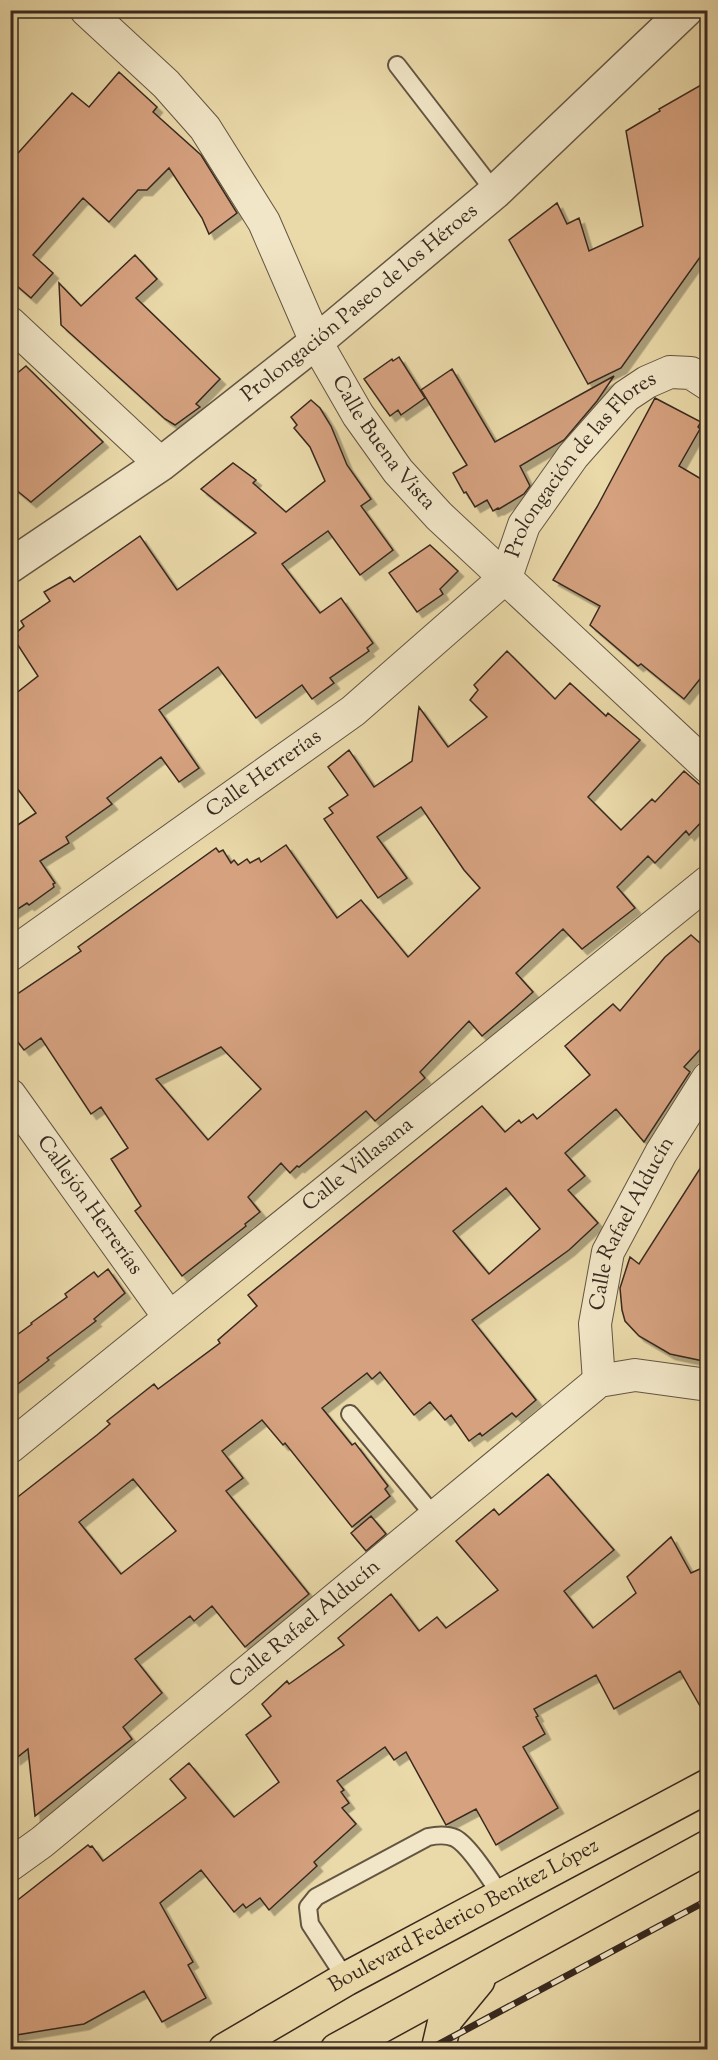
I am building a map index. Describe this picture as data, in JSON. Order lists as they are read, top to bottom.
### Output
{
  "streets": {
    "main road": ["Boulevard Federico Benítez López"],
    "street": [
      "Prolongación Paseo de los Héroes",
      "Calle Buena Vista",
      "Prolongación de las Flores",
      "Calle Herrerías",
      "Calle Villasana",
      "Callejón Herrerías",
      "Calle Rafael Alducín"
    ]
  },
  "crossings": [
    ["Prolongación Paseo de los Héroes", "Calle Buena Vista"],
    ["Calle Buena Vista", "Prolongación de las Flores"],
    ["Calle Buena Vista", "Calle Herrerías"],
    ["Prolongación de las Flores", "Calle Herrerías"],
    ["Calle Villasana", "Callejón Herrerías"]
  ]
}
